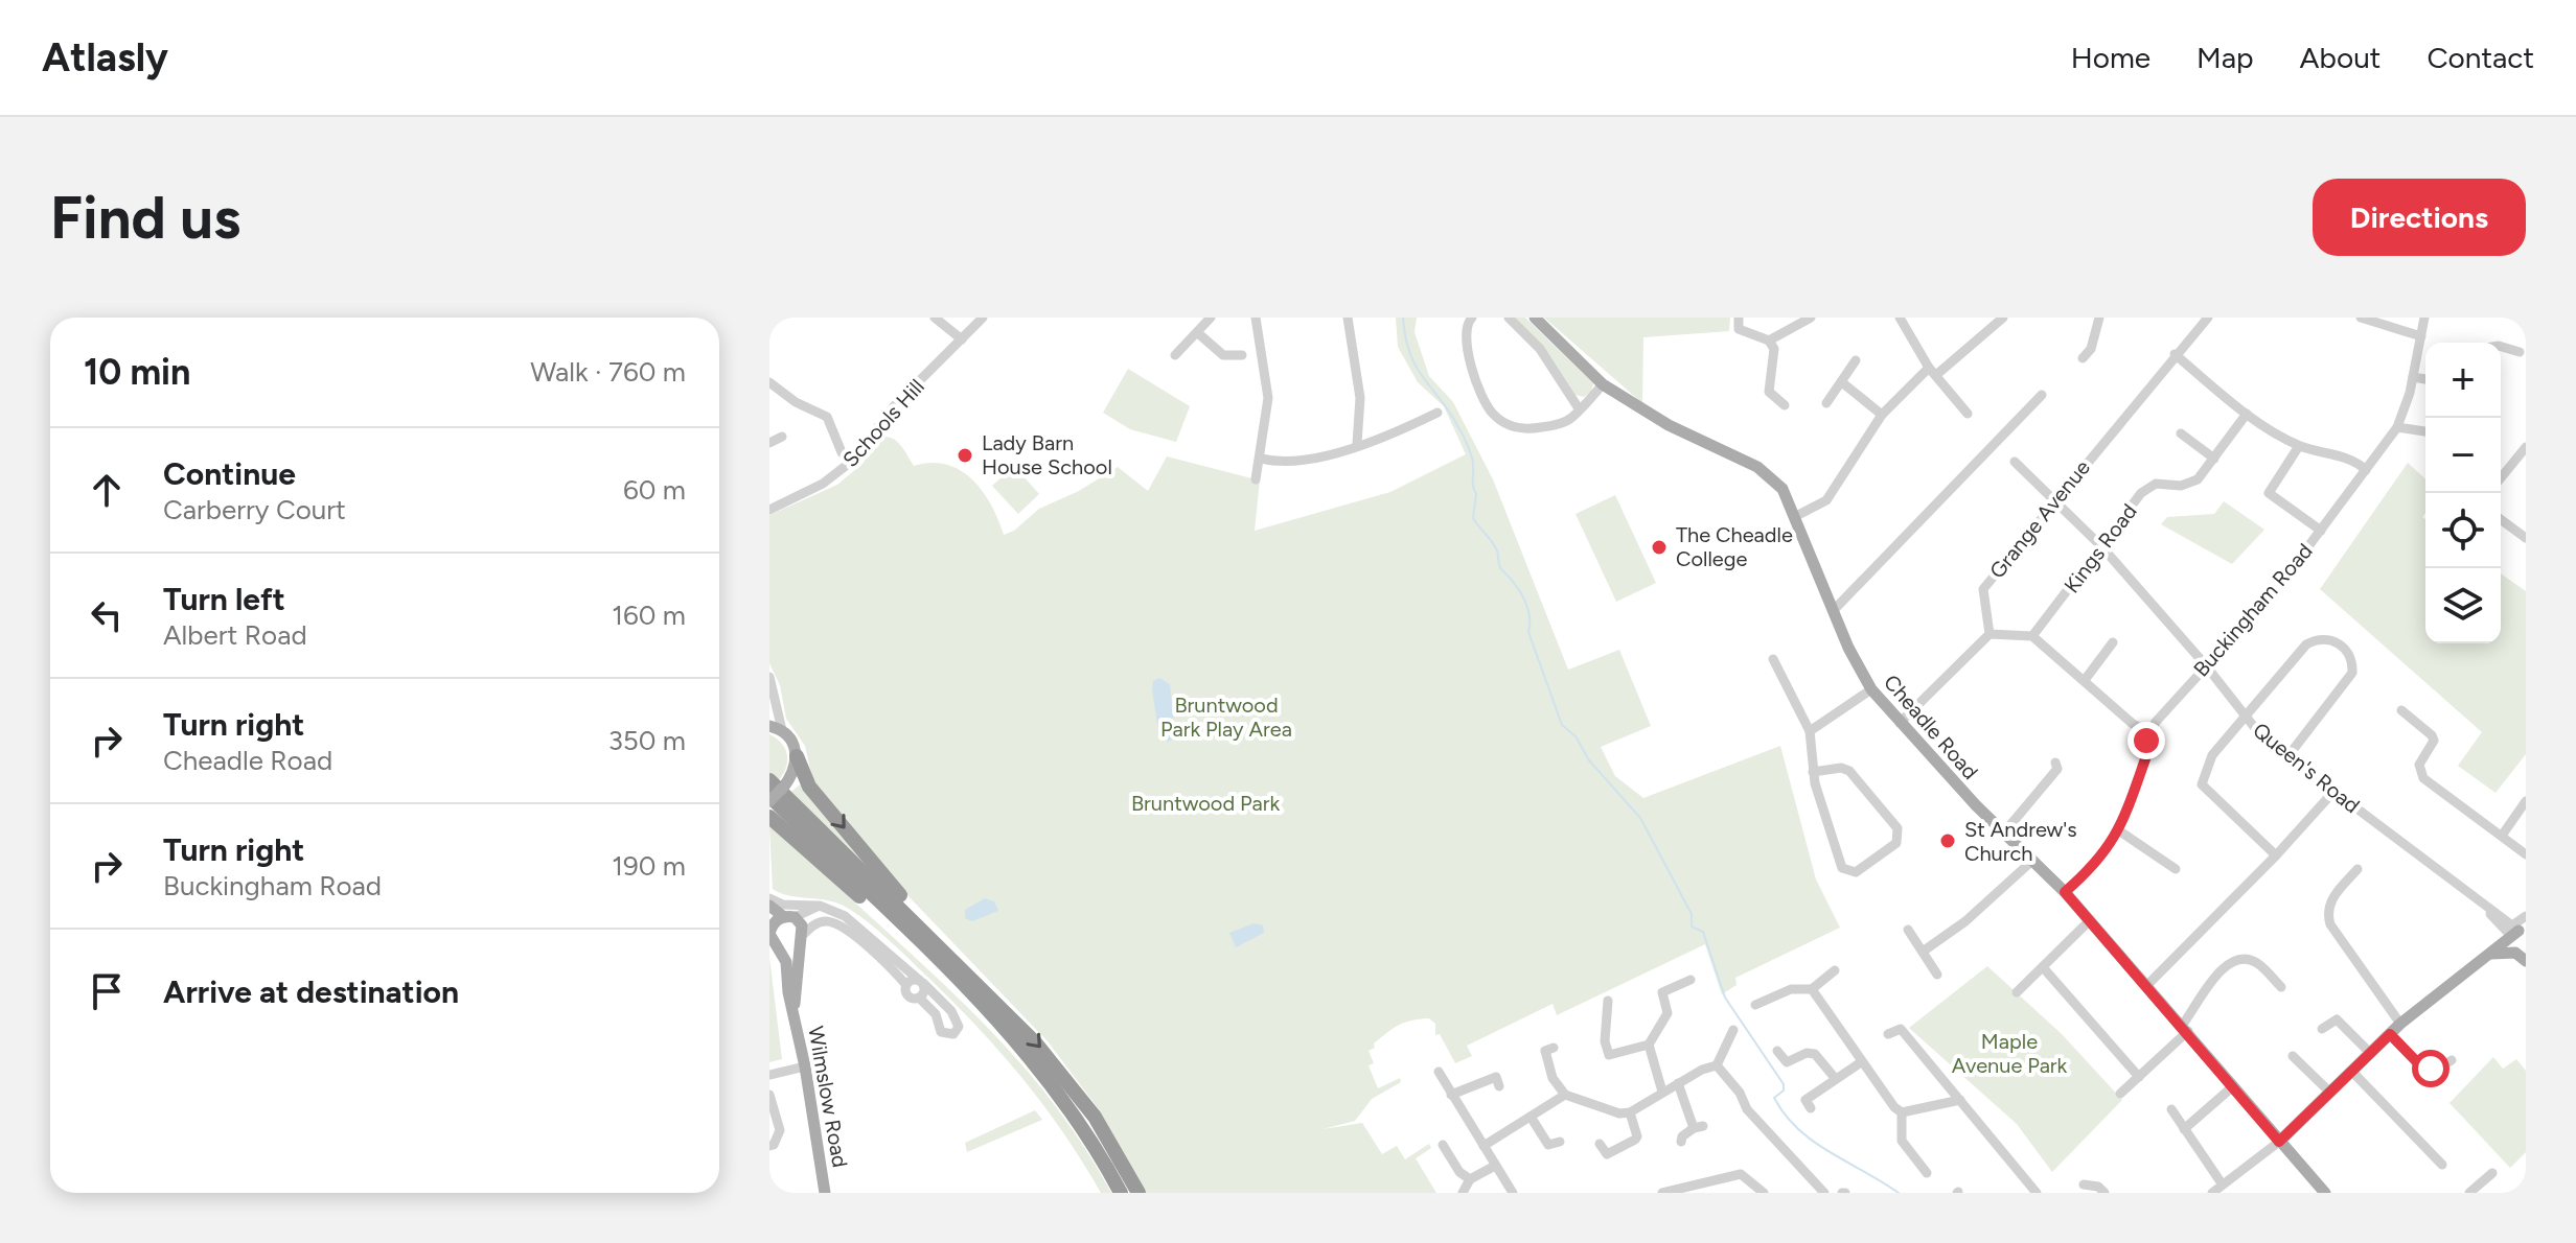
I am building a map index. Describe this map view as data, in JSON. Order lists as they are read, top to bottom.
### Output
{
  "streets": {
    "main road": ["Cheadle Road", "Wilmslow Road"],
    "street": [
      "Schools Hill",
      "Grange Avenue",
      "Kings Road",
      "Buckingham Road",
      "Queen's Road"
    ]
  },
  "crossings": [
    ["Grange Avenue", "Queen's Road"],
    ["Kings Road", "Queen's Road"],
    ["Buckingham Road", "Cheadle Road"],
    ["Buckingham Road", "Queen's Road"]
  ],
  "parks": ["Bruntwood Park Play Area", "Bruntwood Park", "Maple Avenue Park"],
  "places": ["Lady Barn House School", "The Cheadle College", "St Andrew's Church"],
  "page": {
    "header": "Atlasly",
    "nav": [
      "Home",
      "Map",
      "About",
      "Contact"
    ],
    "buttons": "Directions",
    "title": "Find us",
    "heading": ["10 min", "Walk · 760 m"],
    "map_buttons": ["+", "−"],
    "list": [
      ["Continue", "Carberry Court", "60 m"],
      ["Turn left", "Albert Road", "160 m"],
      ["Turn right", "Cheadle Road", "350 m"],
      ["Turn right", "Buckingham Road", "190 m"],
      "Arrive at destination"
    ]
  }
}
